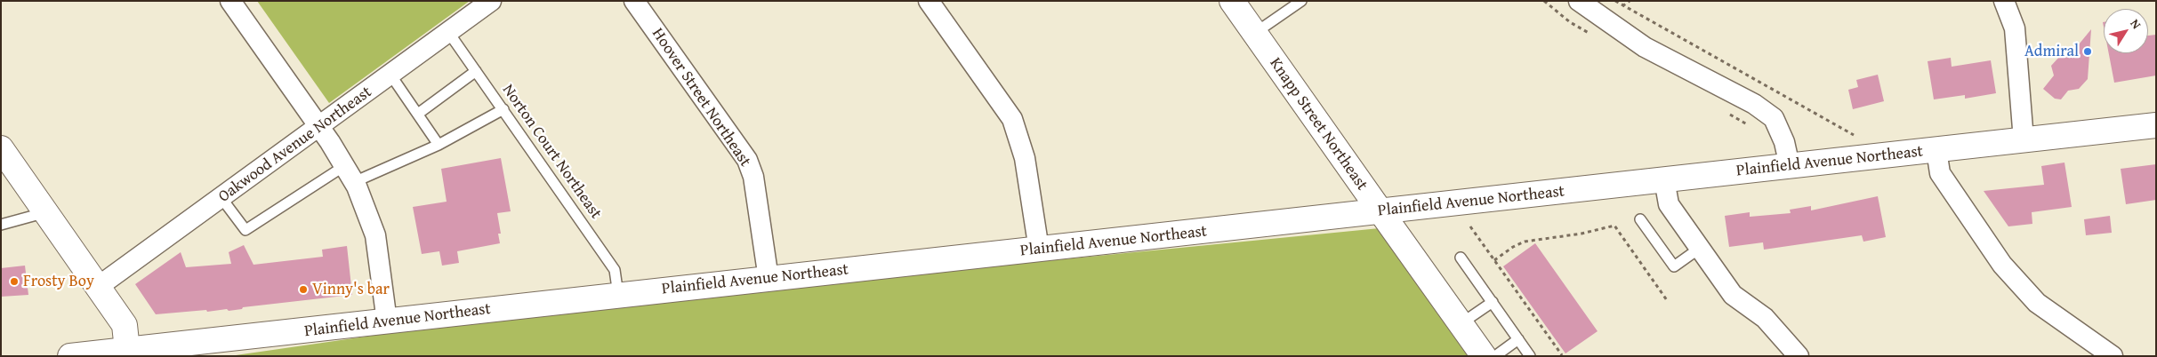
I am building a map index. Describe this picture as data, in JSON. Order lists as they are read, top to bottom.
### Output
{
  "streets": {
    "main road": ["Knapp Street Northeast", "Plainfield Avenue Northeast"],
    "street": ["Hoover Street Northeast", "Oakwood Avenue Northeast"],
    "lane": ["Norton Court Northeast"]
  },
  "crossings": [
    ["Hoover Street Northeast", "Plainfield Avenue Northeast"],
    ["Knapp Street Northeast", "Plainfield Avenue Northeast"],
    ["Oakwood Avenue Northeast", "Norton Court Northeast"],
    ["Norton Court Northeast", "Plainfield Avenue Northeast"]
  ],
  "places": ["Admiral", "Frosty Boy", "Vinny's bar"],
  "north": "top right"
}
